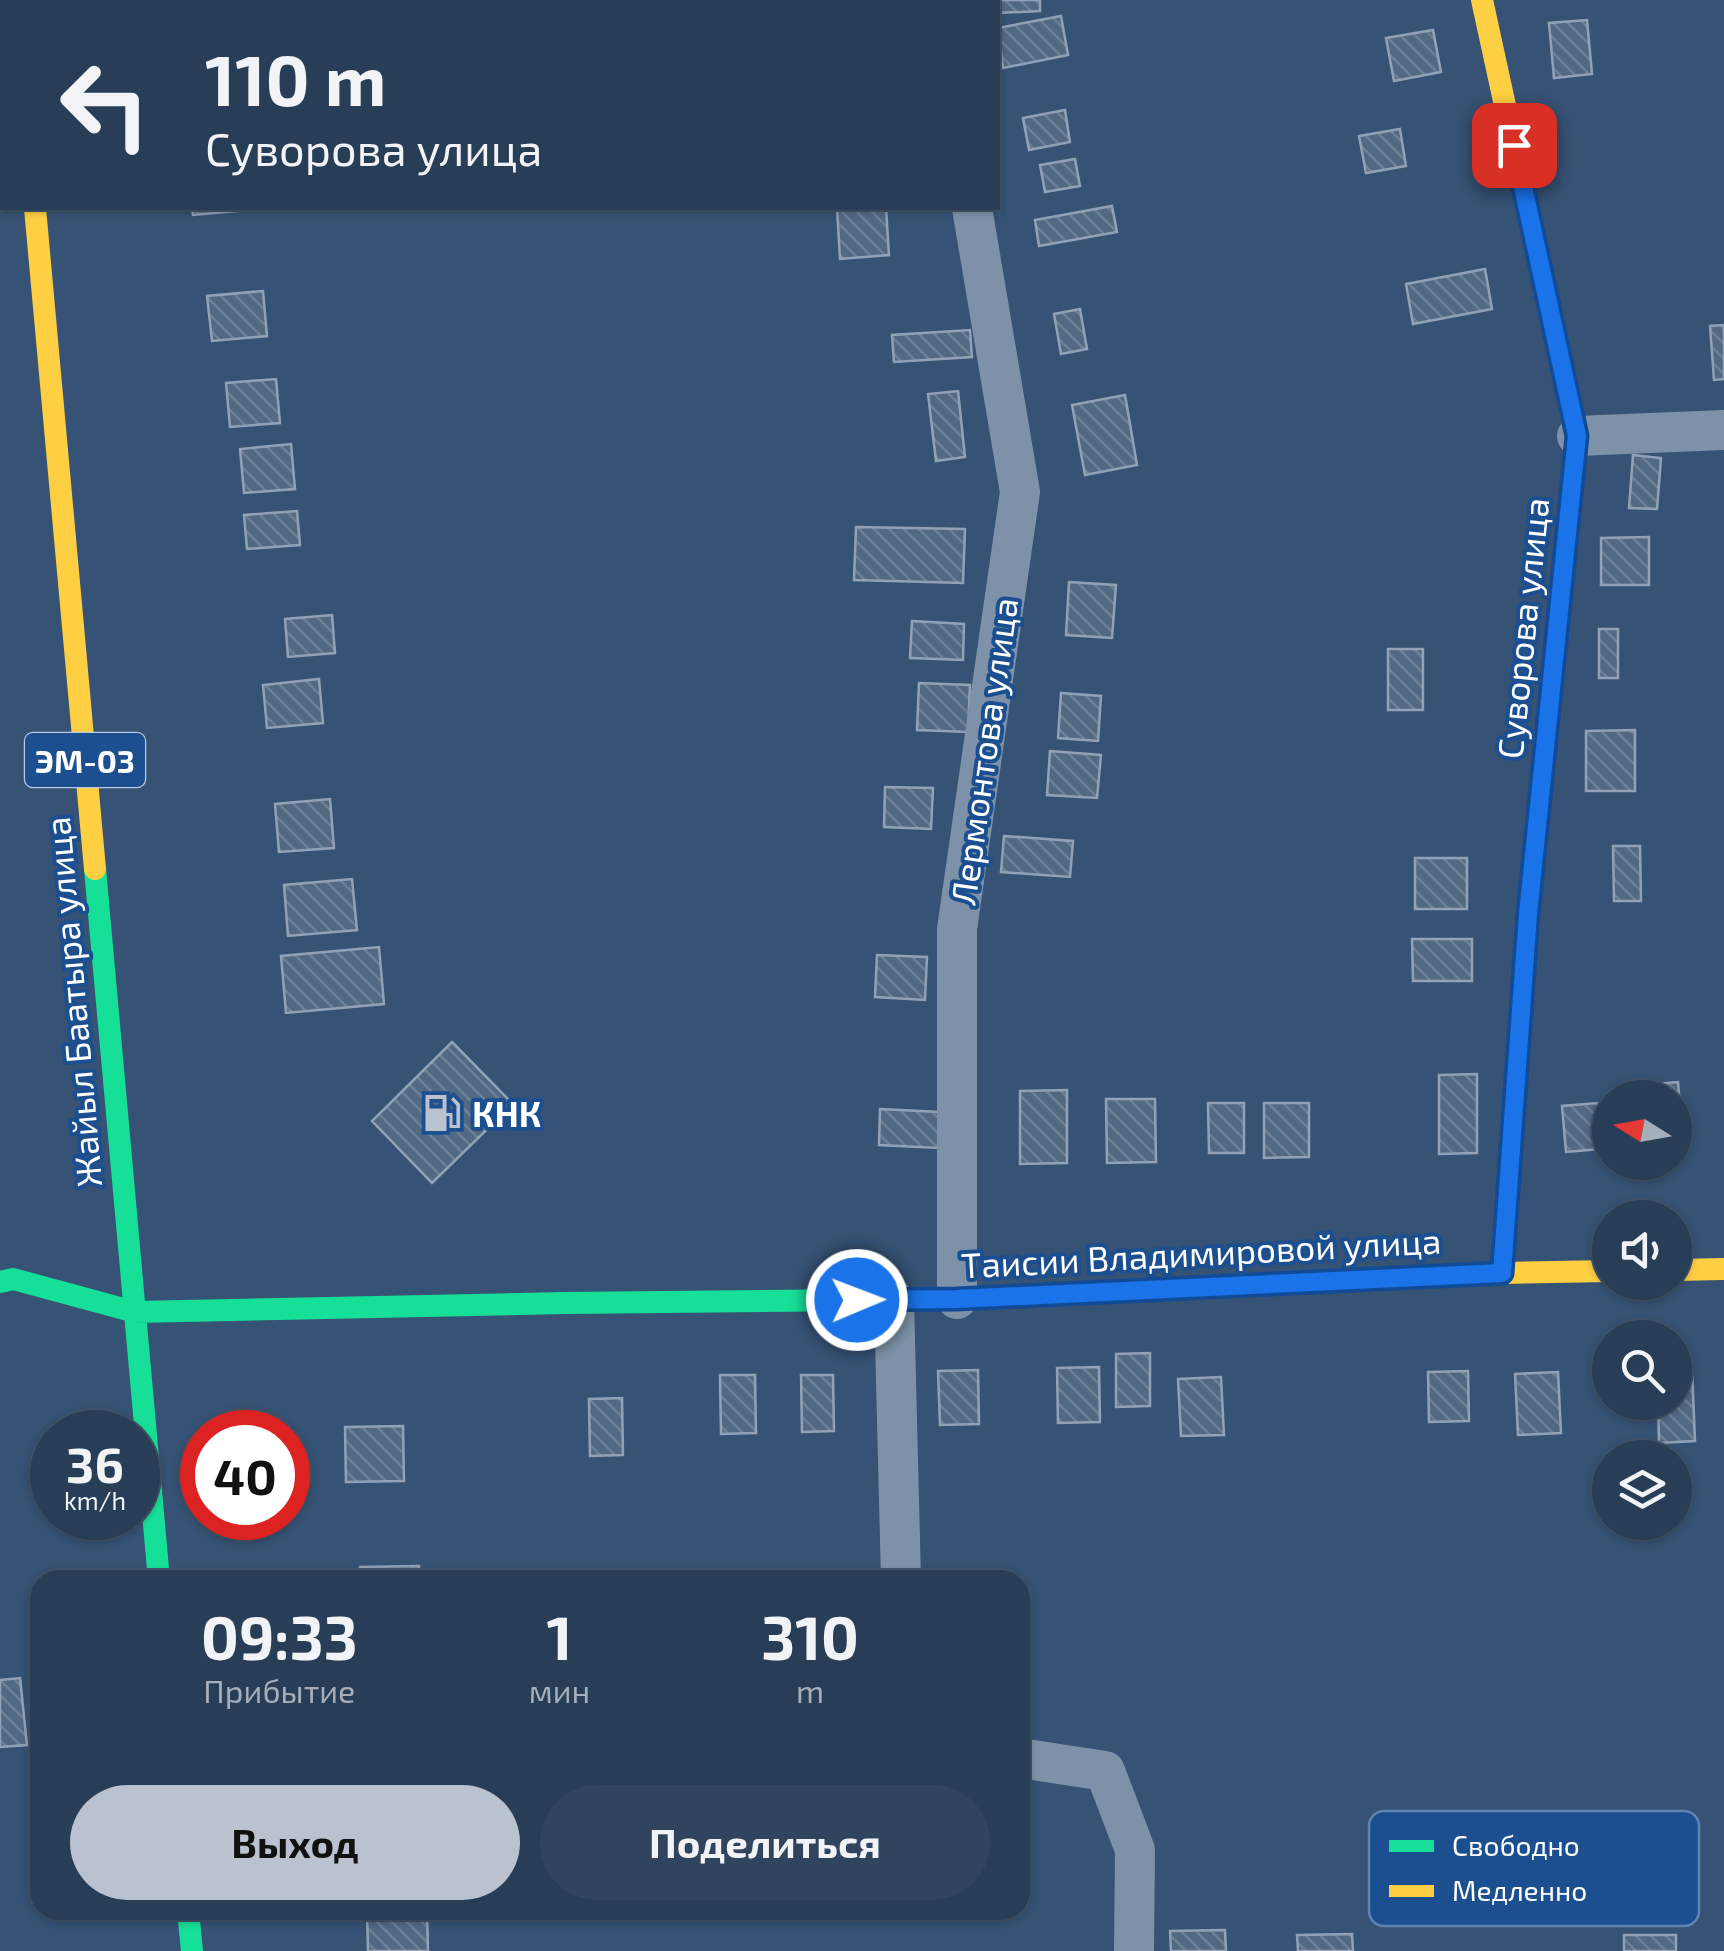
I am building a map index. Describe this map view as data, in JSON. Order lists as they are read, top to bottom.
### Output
{
  "streets": {
    "main road": [
      "Суворова улица",
      "ЭМ-03",
      "Жайыл Баатыра улица",
      "Таисии Владимировой улица"
    ],
    "street": ["Лермонтова улица"]
  },
  "crossings": [
    ["Суворова улица", "Таисии Владимировой улица"],
    ["Лермонтова улица", "Таисии Владимировой улица"],
    ["ЭМ-03", "Жайыл Баатыра улица"],
    ["ЭМ-03", "Таисии Владимировой улица"],
    ["Жайыл Баатыра улица", "Таисии Владимировой улица"]
  ],
  "places": {
    "fuel station": ["КНК"]
  },
  "legend": ["Свободно", "Медленно"],
  "north": "left",
  "page": {
    "turn": ["110 m", "Суворова улица"],
    "speed": "36 km/h",
    "limit": "40",
    "eta": [
      "09:33",
      "Прибытие",
      "1",
      "мин",
      "310",
      "m"
    ],
    "buttons": ["Выход", "Поделиться"]
  }
}
